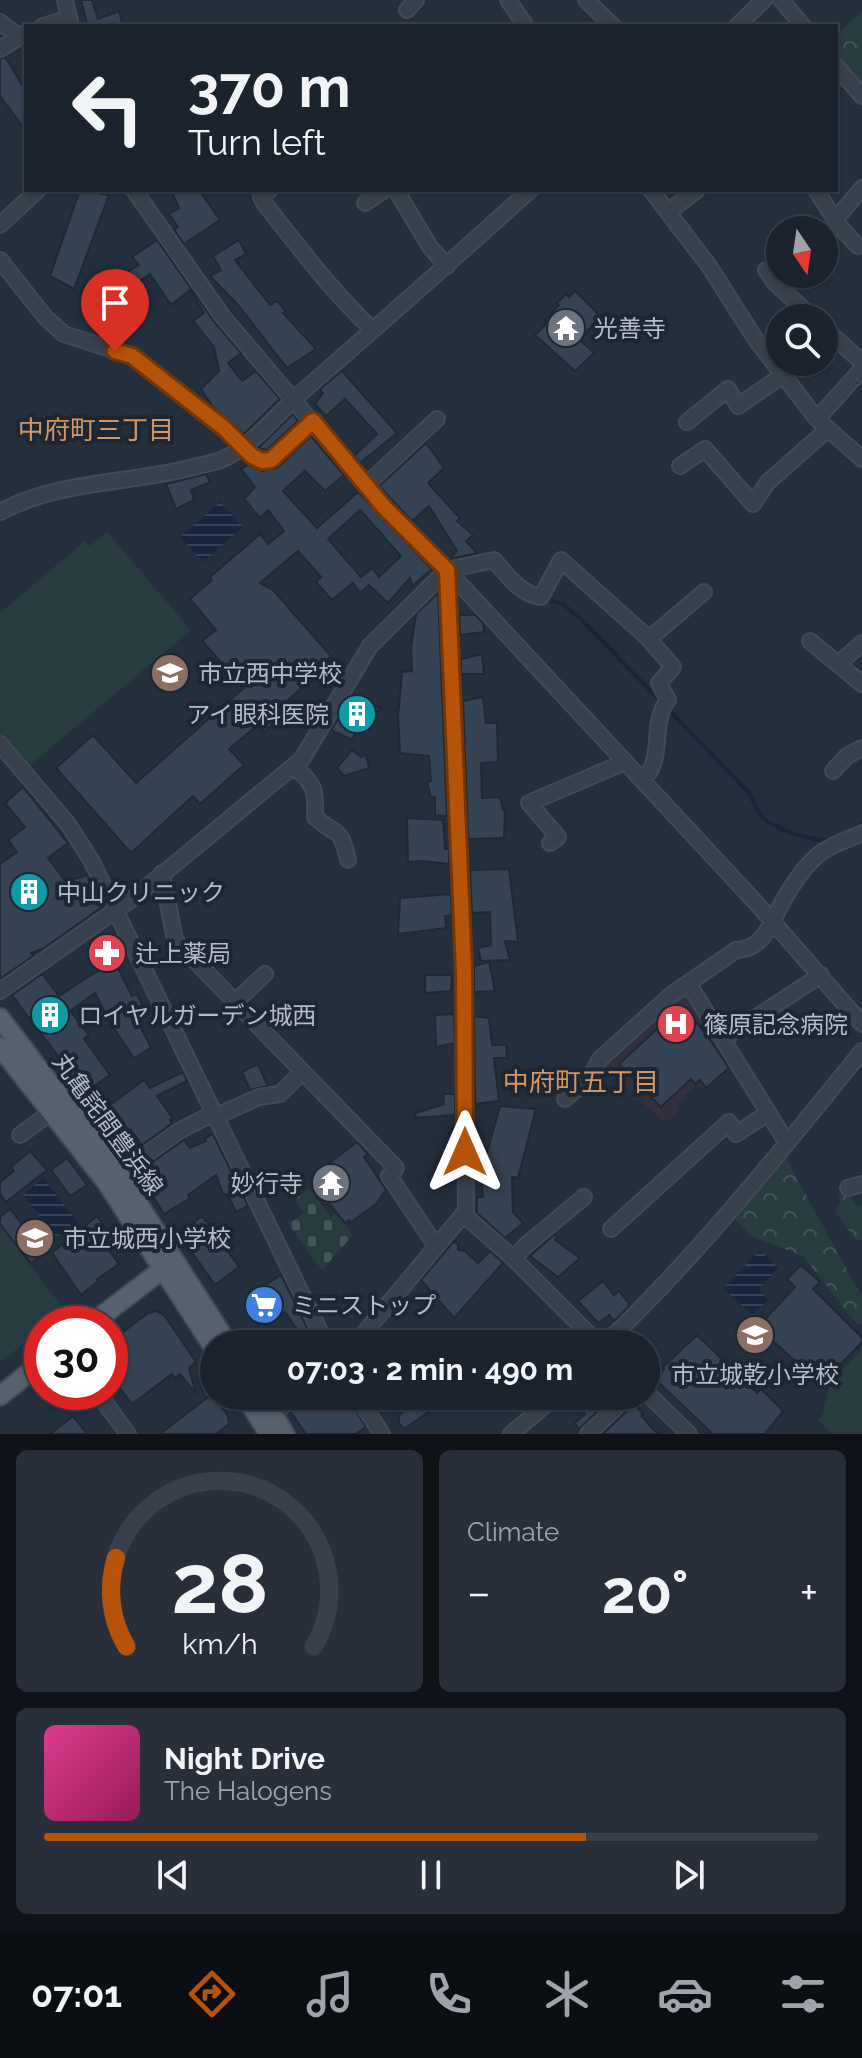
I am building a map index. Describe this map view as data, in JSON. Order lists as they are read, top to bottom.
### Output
{
  "streets": {
    "main road": ["丸亀詫間豊浜線"]
  },
  "districts": ["中府町三丁目", "中府町五丁目"],
  "places": {
    "temple": ["光善寺", "妙行寺"],
    "school or university": ["市立西中学校", "市立城西小学校", "市立城乾小学校"],
    "building": ["アイ眼科医院", "中山クリニック", "ロイヤルガーデン城西"],
    "pharmacy": ["辻上薬局"],
    "hospital": ["篠原記念病院"],
    "supermarket": ["ミニストップ"]
  },
  "north": "bottom",
  "page": {
    "turn": ["370 m", "Turn left"],
    "limit": "30",
    "trip": "07:03 · 2 min · 490 m",
    "tile": "Climate",
    "heat": ["−", "20°", "+"],
    "song": ["Night Drive", "The Halogens"],
    "tabs": "07:01",
    "gauge": ["28", "km/h"]
  }
}
